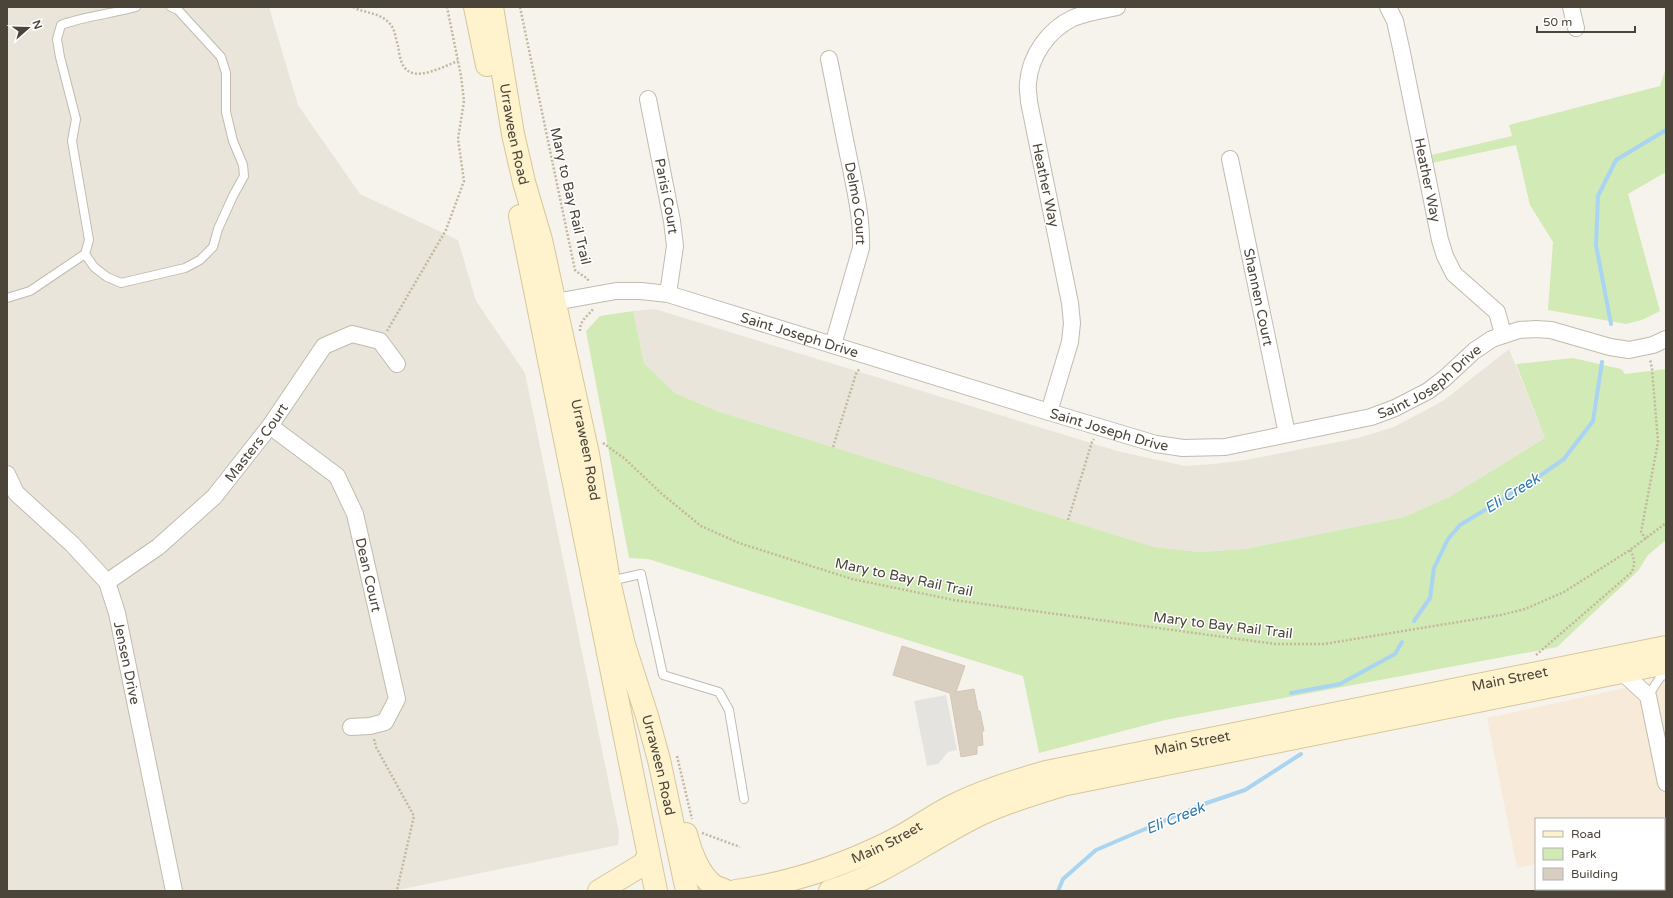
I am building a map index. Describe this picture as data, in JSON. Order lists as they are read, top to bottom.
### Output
{
  "streets": {
    "main road": ["Urraween Road", "Main Street"],
    "street": [
      "Heather Way",
      "Parisi Court",
      "Delmo Court",
      "Shannen Court",
      "Saint Joseph Drive",
      "Masters Court",
      "Dean Court",
      "Jensen Drive"
    ],
    "path": ["Mary to Bay Rail Trail"]
  },
  "crossings": [
    ["Urraween Road", "Saint Joseph Drive"],
    ["Heather Way", "Saint Joseph Drive"],
    ["Mary to Bay Rail Trail", "Saint Joseph Drive"],
    ["Parisi Court", "Saint Joseph Drive"],
    ["Delmo Court", "Saint Joseph Drive"],
    ["Shannen Court", "Saint Joseph Drive"],
    ["Masters Court", "Dean Court"],
    ["Masters Court", "Jensen Drive"]
  ],
  "water": ["Eli Creek"],
  "legend": ["Road", "Park", "Building"],
  "scale_bar": "50 m",
  "north": "right"
}
